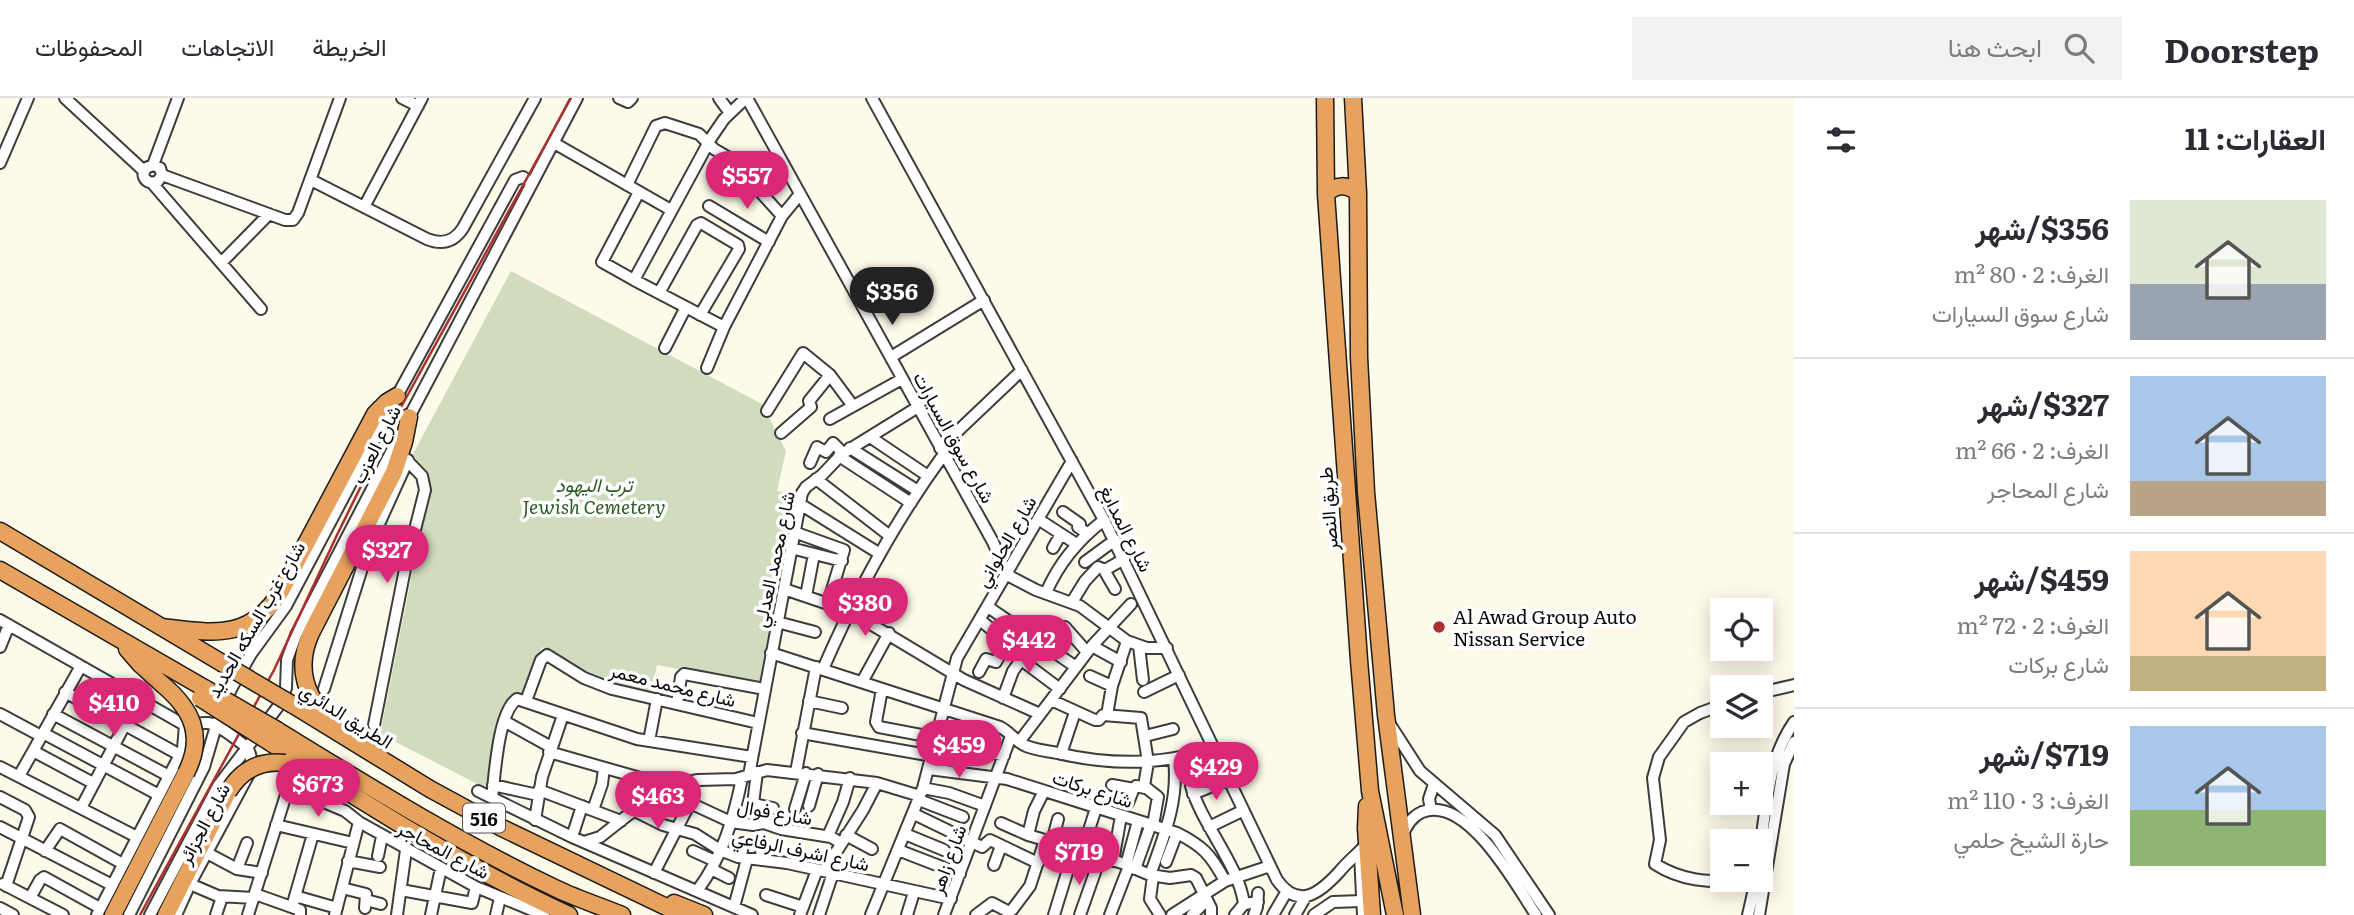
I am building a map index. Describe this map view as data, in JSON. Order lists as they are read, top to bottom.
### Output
{
  "streets": {
    "highway": ["طريق النصر", "الطريق الدائري", "516"],
    "street": [
      "شارع سوق السيارات",
      "شارع العزب",
      "شارع المدابغ",
      "شارع الحلواني",
      "شارع محمد العدلي",
      "شارع غرب السكه الحديد",
      "شارع محمد معمر",
      "شارع بركات",
      "شارع فوال",
      "شارع الجزائر",
      "شارع المحاجر",
      "شارع اشرف الرفاعي",
      "شارع زاهر"
    ]
  },
  "crossings": [
    ["شارع سوق السيارات", "شارع الحلواني"],
    ["شارع سوق السيارات", "شارع محمد العدلي"],
    ["شارع العزب", "شارع غرب السكه الحديد"],
    ["شارع العزب", "شارع الجزائر"],
    ["شارع المدابغ", "شارع الحلواني"],
    ["شارع الحلواني", "شارع بركات"],
    ["شارع الحلواني", "شارع اشرف الرفاعي"],
    ["شارع محمد العدلي", "شارع محمد معمر"],
    ["شارع بركات", "شارع زاهر"],
    ["شارع اشرف الرفاعي", "شارع زاهر"]
  ],
  "parks": ["ترب اليهود Jewish Cemetery"],
  "places": ["Al Awad Group Auto Nissan Service"],
  "page": {
    "header": "Doorstep",
    "search": "ابحث هنا",
    "nav": ["الخريطة", "الاتجاهات", "المحفوظات"],
    "heading": "العقارات: 11",
    "price": [
      "$557",
      "$356",
      "$327",
      "$380",
      "$442",
      "$410",
      "$459",
      "$429",
      "$673",
      "$463",
      "$719"
    ],
    "list": [
      {
        "name": "$356/شهر",
        "note": "الغرف: 2 · 80 m² · شارع سوق السيارات"
      },
      {
        "name": "$327/شهر",
        "note": "الغرف: 2 · 66 m² · شارع المحاجر"
      },
      {
        "name": "$459/شهر",
        "note": "الغرف: 2 · 72 m² · شارع بركات"
      },
      {
        "name": "$719/شهر",
        "note": "الغرف: 3 · 110 m² · حارة الشيخ حلمي"
      }
    ],
    "map_buttons": ["+", "−"]
  }
}
